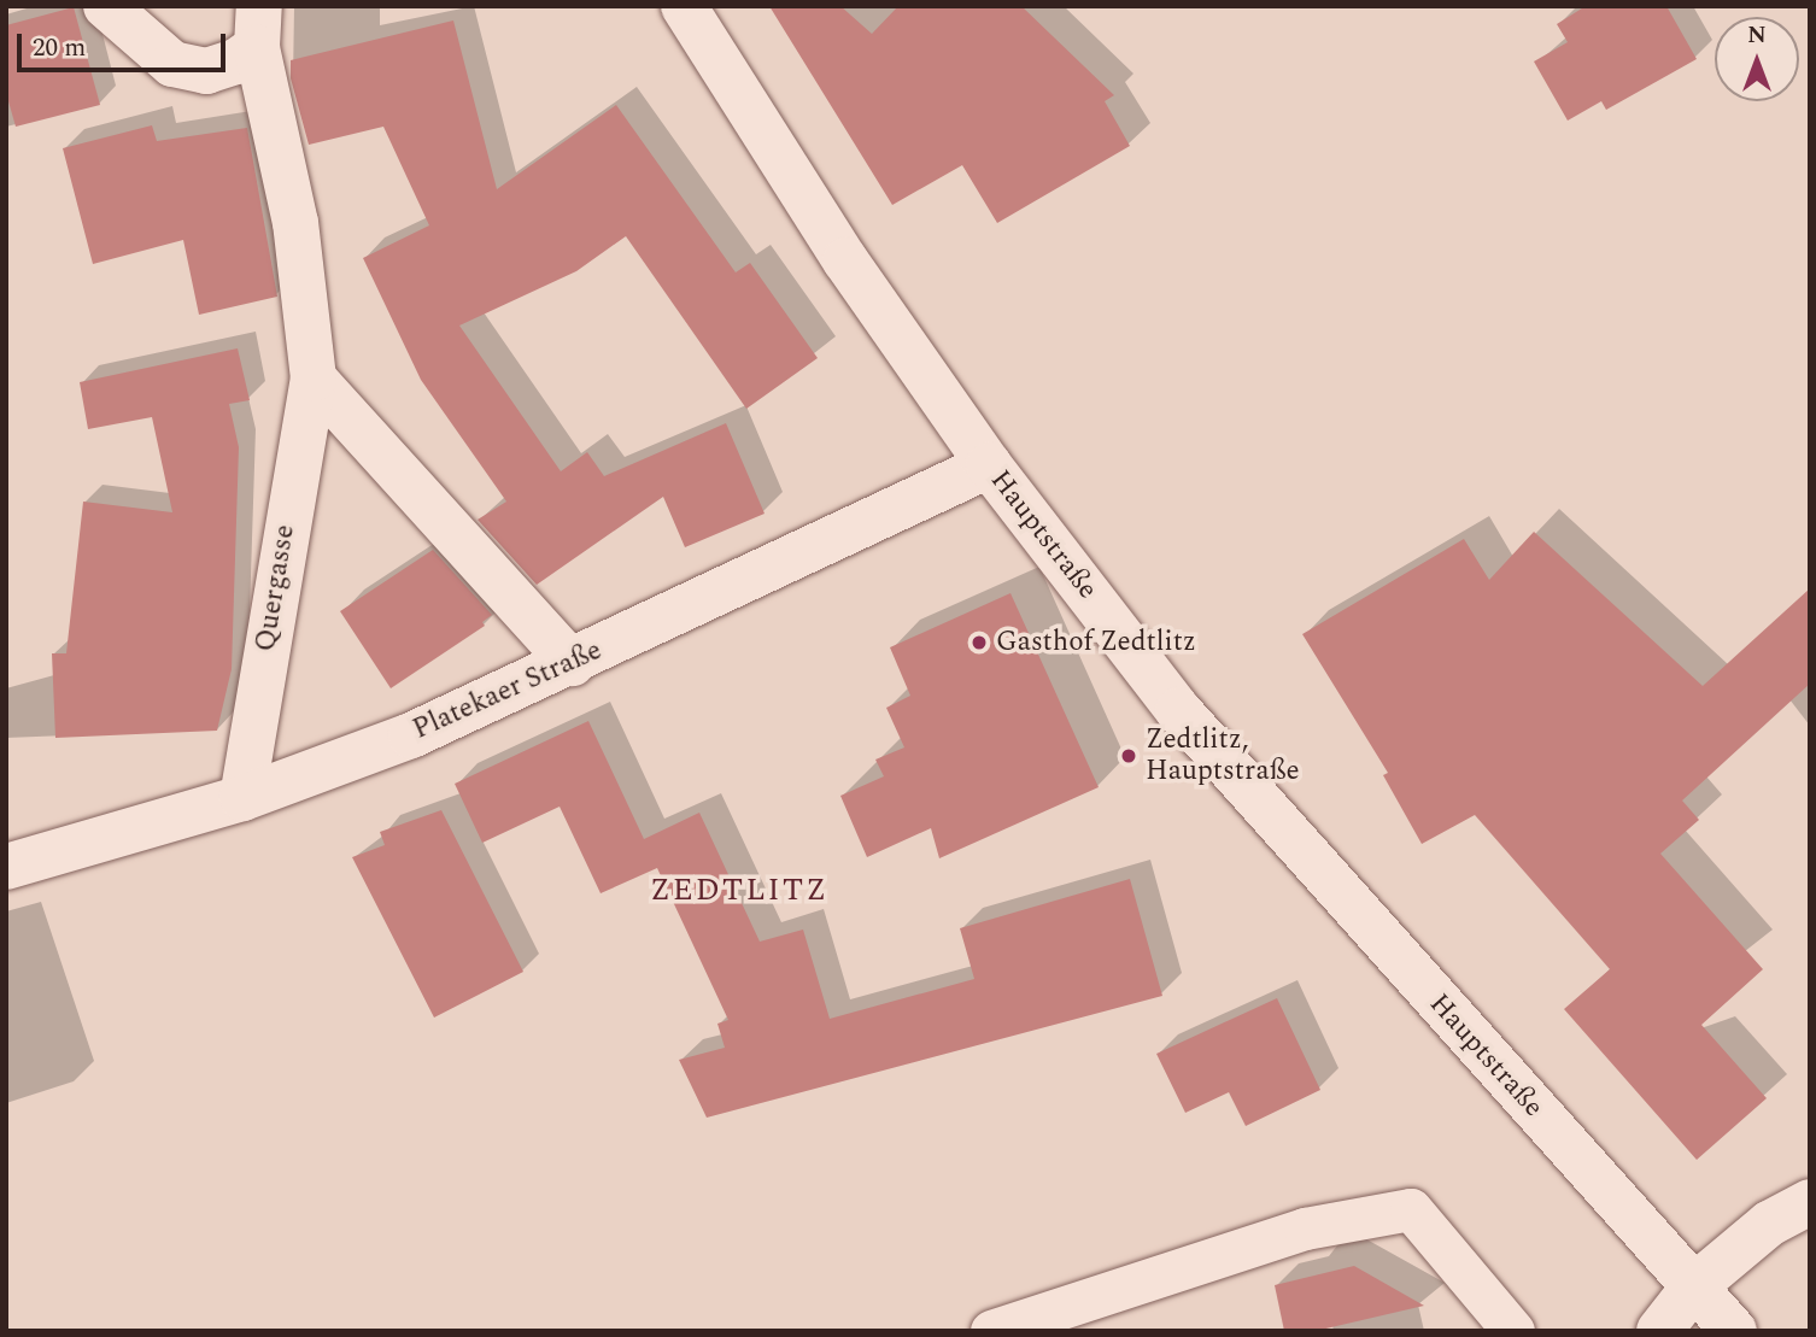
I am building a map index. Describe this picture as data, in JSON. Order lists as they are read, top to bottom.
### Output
{
  "streets": {
    "street": ["Hauptstraße", "Quergasse", "Platekaer Straße"]
  },
  "crossings": [
    ["Hauptstraße", "Platekaer Straße"],
    ["Quergasse", "Platekaer Straße"]
  ],
  "districts": ["ZEDTLITZ"],
  "places": ["Gasthof Zedtlitz", "Zedtlitz, Hauptstraße"],
  "scale_bar": "20 m",
  "north": "top"
}
